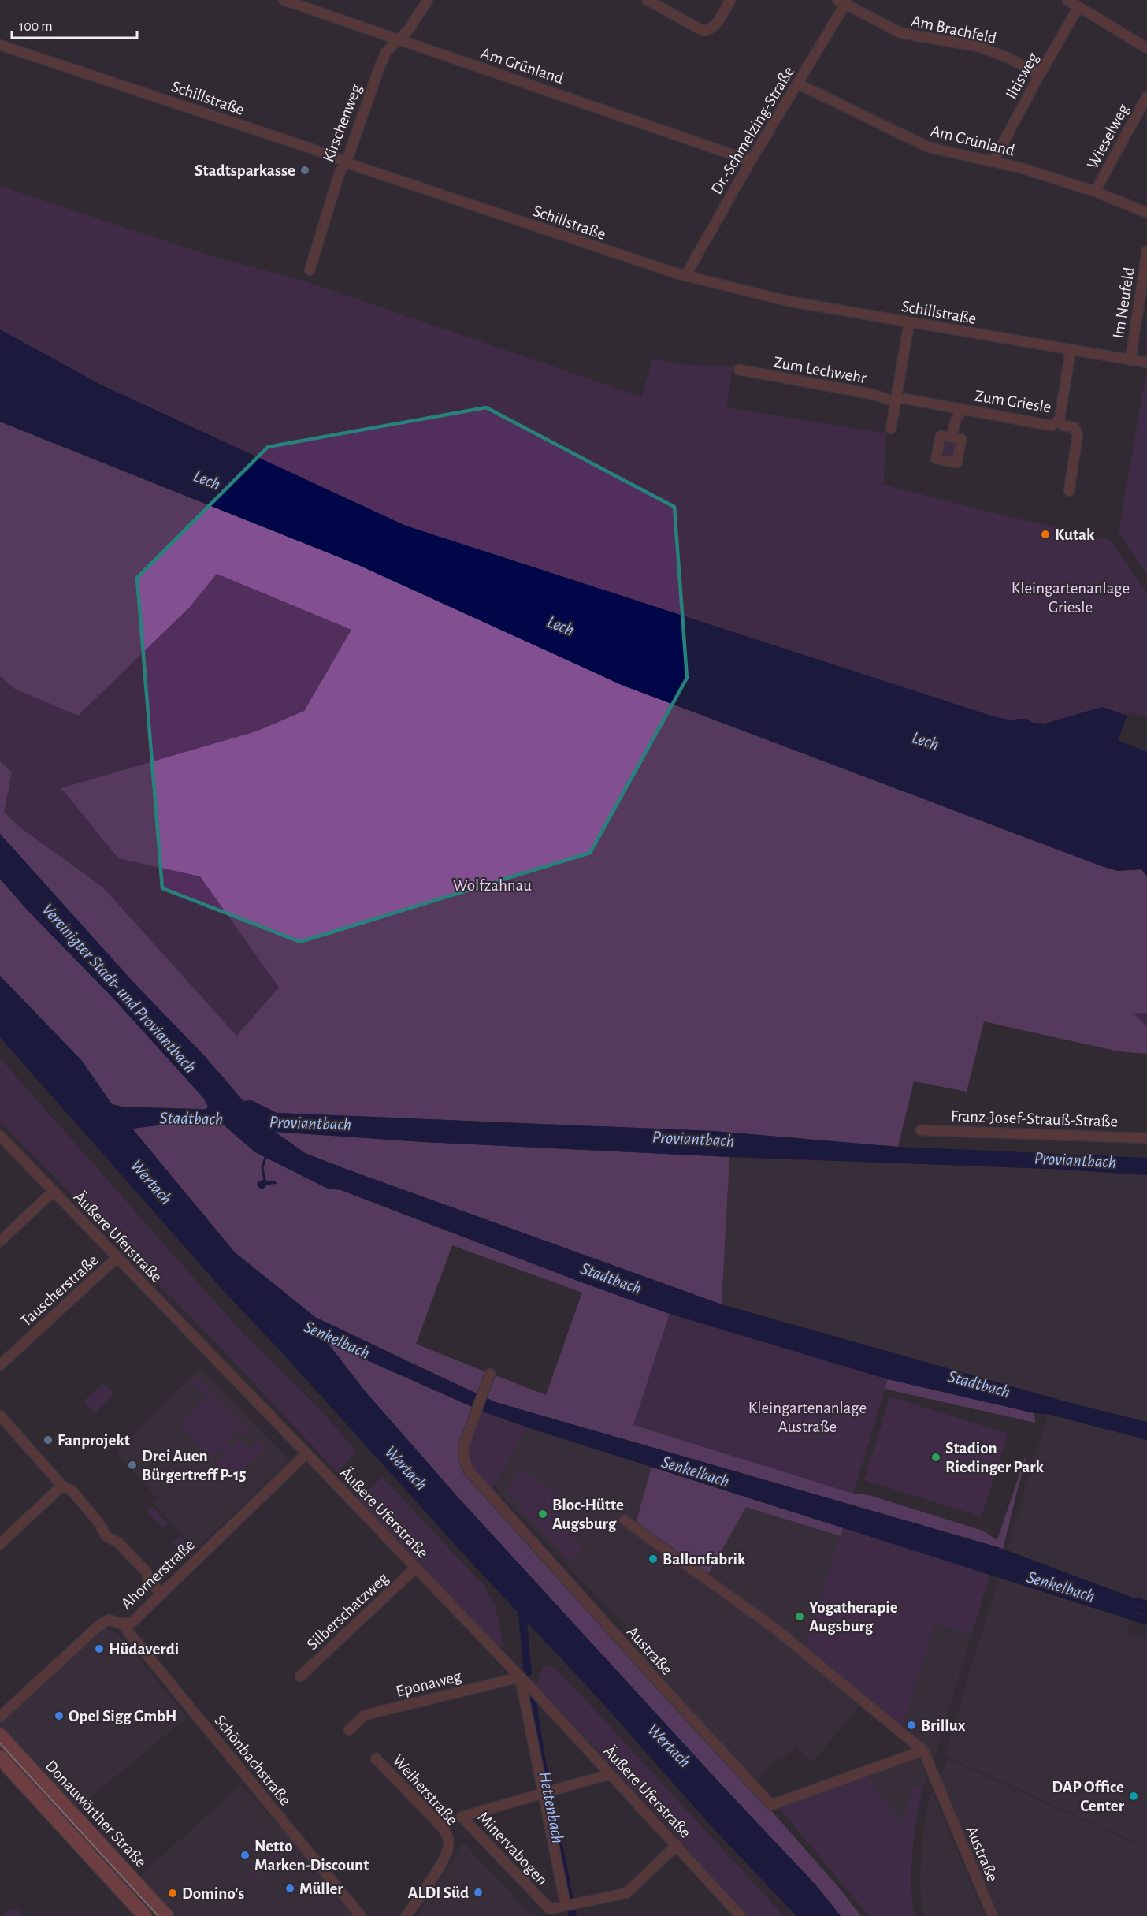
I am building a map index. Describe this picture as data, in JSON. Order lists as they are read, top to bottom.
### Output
{
  "streets": {
    "main road": ["Donauwörther Straße"],
    "street": [
      "Am Brachfeld",
      "Am Grünland",
      "Iltisweg",
      "Schillstraße",
      "Kirschenweg",
      "Dr.-Schmelzing-Straße",
      "Wieselweg",
      "Im Neufeld",
      "Zum Lechwehr",
      "Zum Griesle",
      "Franz-Josef-Strauß-Straße",
      "Äußere Uferstraße",
      "Tauscherstraße",
      "Ahornerstraße",
      "Silberschatzweg",
      "Austraße",
      "Eponaweg",
      "Schönbachstraße",
      "Weiherstraße",
      "Minervabogen"
    ]
  },
  "crossings": [
    ["Am Brachfeld", "Iltisweg"],
    ["Am Brachfeld", "Dr.-Schmelzing-Straße"],
    ["Am Grünland", "Iltisweg"],
    ["Am Grünland", "Kirschenweg"],
    ["Am Grünland", "Dr.-Schmelzing-Straße"],
    ["Am Grünland", "Wieselweg"],
    ["Schillstraße", "Kirschenweg"],
    ["Schillstraße", "Dr.-Schmelzing-Straße"],
    ["Schillstraße", "Im Neufeld"],
    ["Schillstraße", "Zum Griesle"],
    ["Zum Lechwehr", "Zum Griesle"],
    ["Äußere Uferstraße", "Tauscherstraße"],
    ["Äußere Uferstraße", "Ahornerstraße"],
    ["Äußere Uferstraße", "Silberschatzweg"],
    ["Äußere Uferstraße", "Eponaweg"],
    ["Ahornerstraße", "Schönbachstraße"]
  ],
  "water": [
    "Lech",
    "Vereinigter Stadt- und Proviantbach",
    "Stadtbach",
    "Proviantbach",
    "Wertach",
    "Senkelbach",
    "Hettenbach"
  ],
  "parks": ["Kleingartenanlage Griesle", "Wolfzahnau", "Kleingartenanlage Austraße"],
  "places": [
    "Stadtsparkasse",
    "Kutak",
    "Fanprojekt",
    "Stadion Riedinger Park",
    "Drei Auen Bürgertreff P-15",
    "Bloc-Hütte Augsburg",
    "Ballonfabrik",
    "Yogatherapie Augsburg",
    "Hüdaverdi",
    "Opel Sigg GmbH",
    "Brillux",
    "DAP Office Center",
    "Netto Marken-Discount",
    "Müller",
    "ALDI Süd",
    "Domino's"
  ],
  "scale_bar": "100 m"
}
